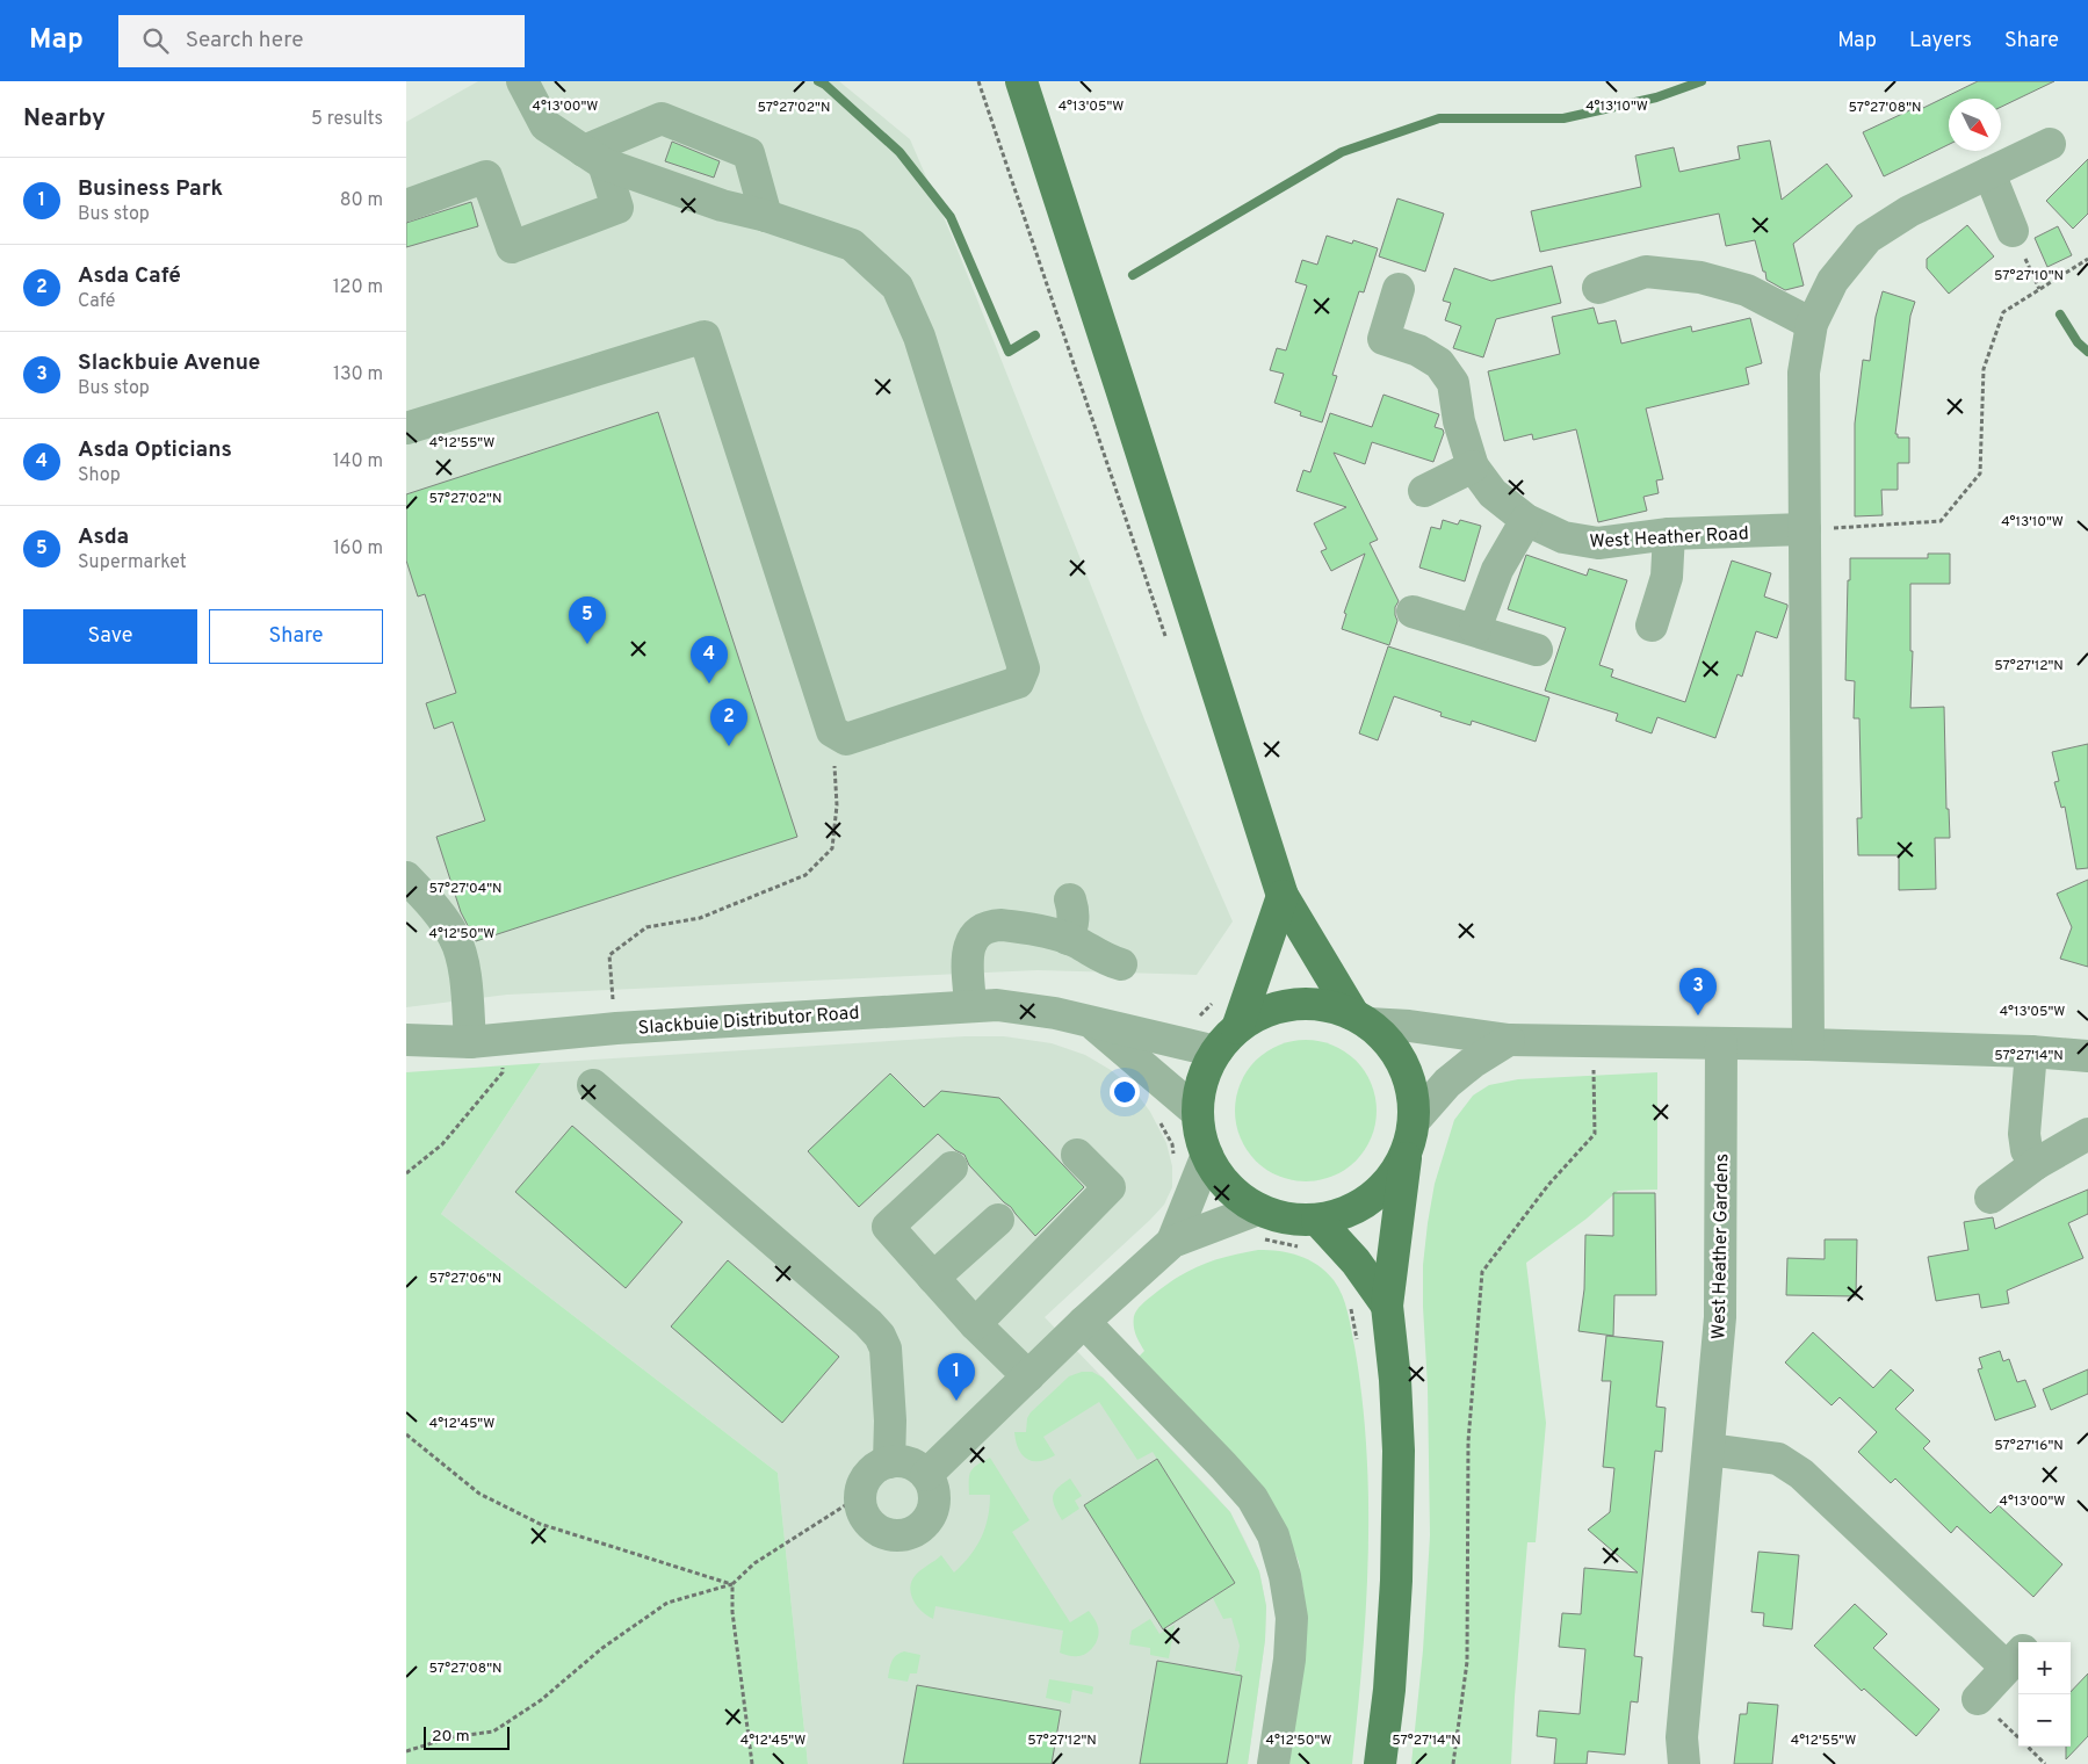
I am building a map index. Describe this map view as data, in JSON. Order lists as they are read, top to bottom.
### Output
{
  "streets": {
    "street": ["West Heather Road", "Slackbuie Distributor Road", "West Heather Gardens"]
  },
  "scale_bar": "20 m",
  "north": "bottom right",
  "page": {
    "header": "Map",
    "search": "Search here",
    "nav": ["Map", "Layers", "Share"],
    "heading": ["Nearby", "5 results"],
    "list": [
      {
        "mark": "1",
        "name": "Business Park",
        "note": "Bus stop",
        "value": "80 m"
      },
      {
        "mark": "2",
        "name": "Asda Café",
        "note": "Café",
        "value": "120 m"
      },
      {
        "mark": "3",
        "name": "Slackbuie Avenue",
        "note": "Bus stop",
        "value": "130 m"
      },
      {
        "mark": "4",
        "name": "Asda Opticians",
        "note": "Shop",
        "value": "140 m"
      },
      {
        "mark": "5",
        "name": "Asda",
        "note": "Supermarket",
        "value": "160 m"
      }
    ],
    "buttons": ["Save", "Share"],
    "pins": [
      "5",
      "4",
      "2",
      "3",
      "1"
    ],
    "map_buttons": ["+", "−"],
    "scale": "20 m"
  },
  "coordinates": [
    "4°13'00\"W",
    "4°13'05\"W",
    "4°13'10\"W",
    "57°27'02\"N",
    "57°27'08\"N",
    "57°27'10\"N",
    "4°12'55\"W",
    "57°27'12\"N",
    "57°27'04\"N",
    "4°12'50\"W",
    "57°27'14\"N",
    "57°27'06\"N",
    "4°12'45\"W",
    "57°27'16\"N"
  ]
}
